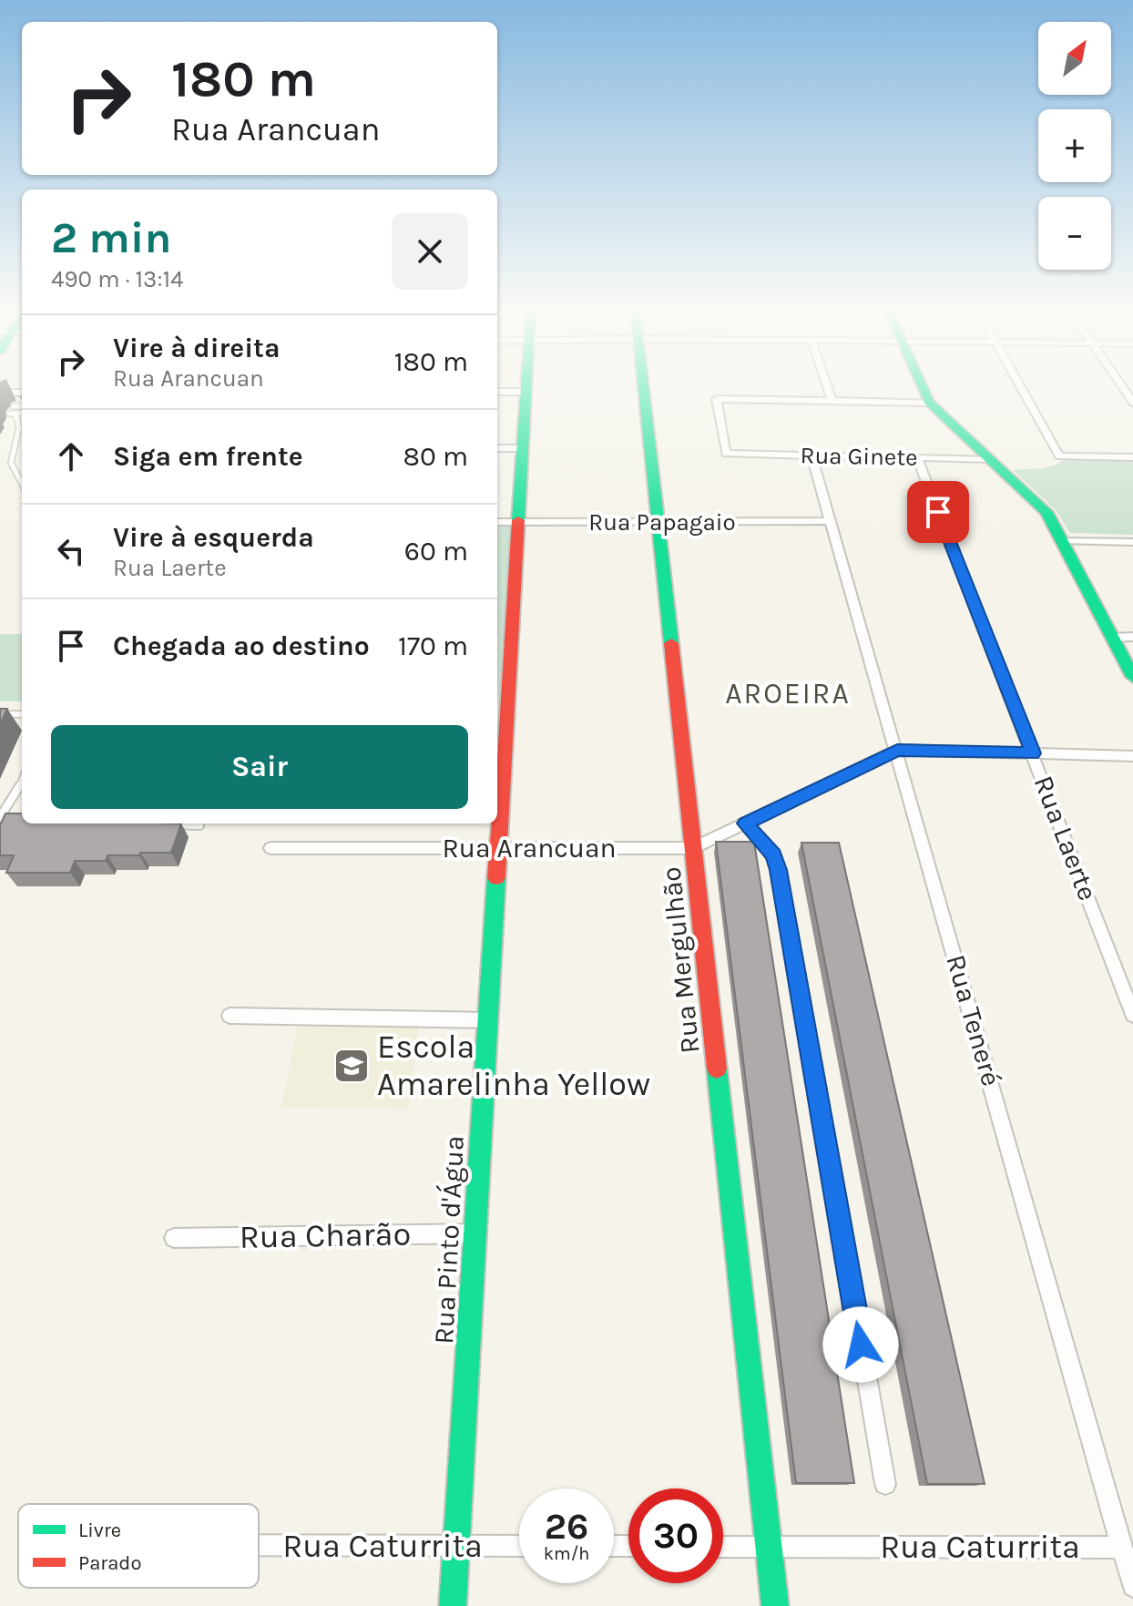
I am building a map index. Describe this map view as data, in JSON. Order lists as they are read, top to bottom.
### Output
{
  "streets": {
    "street": [
      "Rua Ginete",
      "Rua Papagaio",
      "Rua Laerte",
      "Rua Arancuan",
      "Rua Mergulhão",
      "Rua Teneré",
      "Rua Charão",
      "Rua Pinto d'Água",
      "Rua Caturrita"
    ]
  },
  "crossings": [
    ["Rua Ginete", "Rua Laerte"],
    ["Rua Ginete", "Rua Teneré"],
    ["Rua Papagaio", "Rua Mergulhão"],
    ["Rua Papagaio", "Rua Teneré"],
    ["Rua Papagaio", "Rua Pinto d'Água"],
    ["Rua Arancuan", "Rua Mergulhão"],
    ["Rua Arancuan", "Rua Teneré"],
    ["Rua Arancuan", "Rua Pinto d'Água"],
    ["Rua Mergulhão", "Rua Caturrita"],
    ["Rua Teneré", "Rua Caturrita"],
    ["Rua Charão", "Rua Pinto d'Água"],
    ["Rua Pinto d'Água", "Rua Caturrita"]
  ],
  "districts": ["AROEIRA"],
  "places": {
    "school or university": ["Escola Amarelinha Yellow"]
  },
  "legend": ["Livre", "Parado"],
  "north": "top right",
  "page": {
    "map_buttons": ["+", "−"],
    "turn": ["180 m", "Rua Arancuan"],
    "heading": ["2 min", "490 m · 13:14"],
    "list": [
      {
        "name": "Vire à direita",
        "note": "Rua Arancuan",
        "value": "180 m"
      },
      {
        "name": "Siga em frente",
        "value": "80 m"
      },
      {
        "name": "Vire à esquerda",
        "note": "Rua Laerte",
        "value": "60 m"
      },
      {
        "name": "Chegada ao destino",
        "value": "170 m"
      }
    ],
    "buttons": "Sair",
    "speed": "26 km/h",
    "limit": "30"
  }
}
